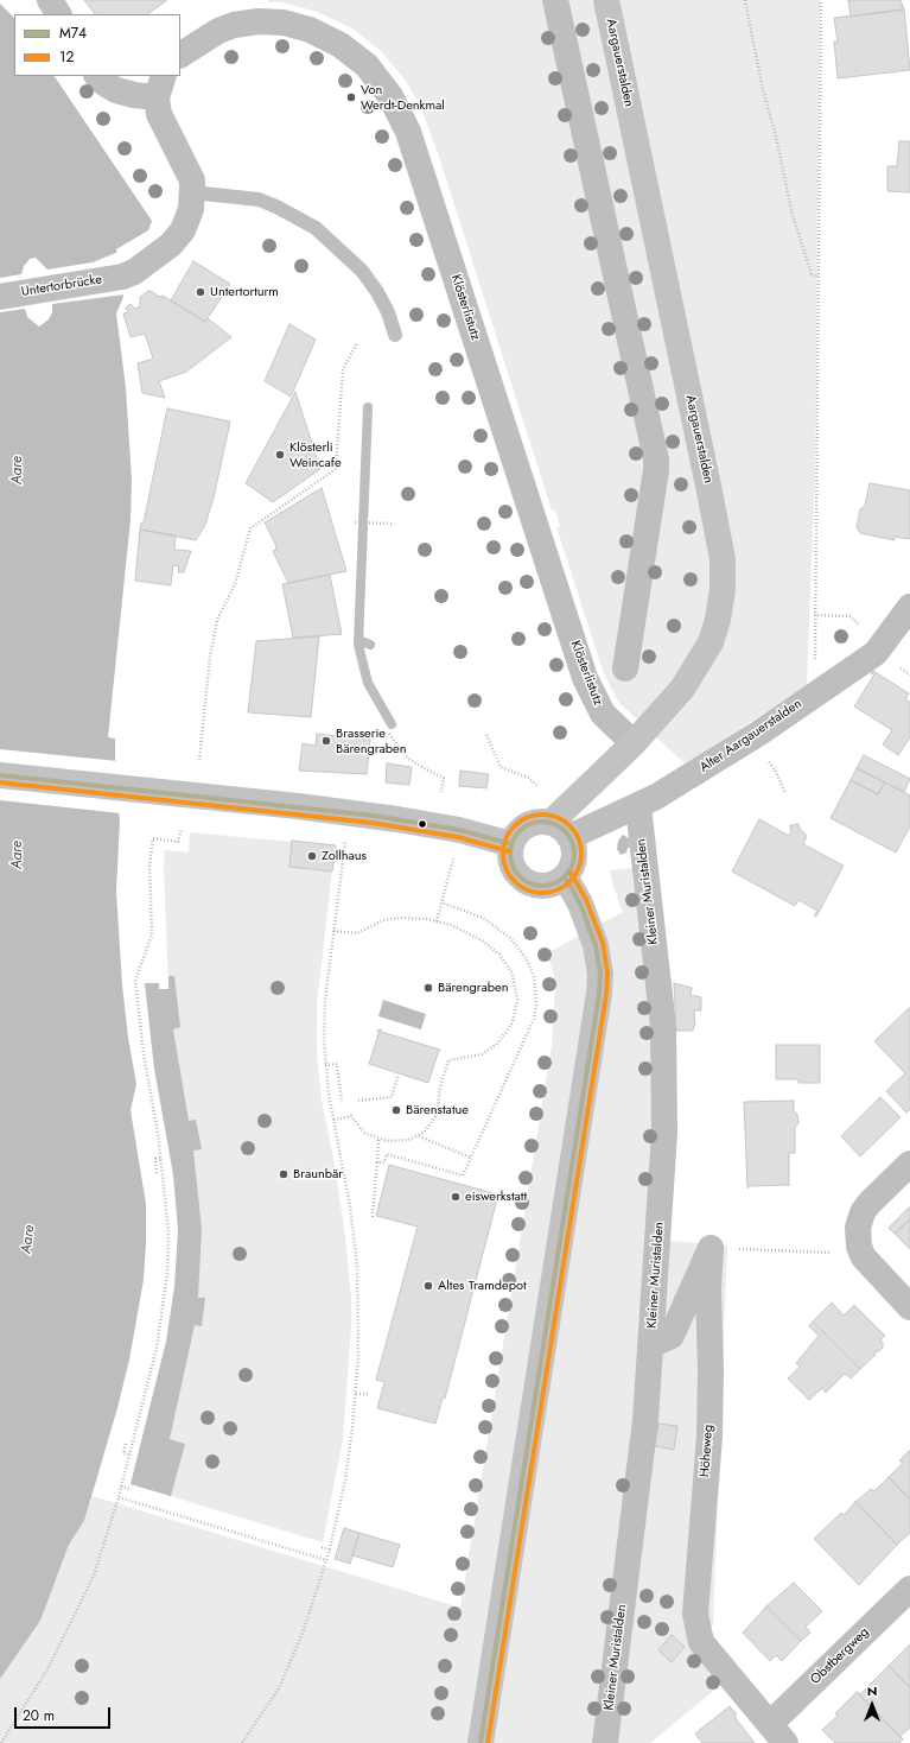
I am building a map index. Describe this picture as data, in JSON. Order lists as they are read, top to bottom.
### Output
{
  "streets": {
    "main road": ["Aargauerstalden"],
    "street": [
      "Untertorbrücke",
      "Klösterlistutz",
      "Alter Aargauerstalden",
      "Kleiner Muristalden",
      "Höheweg",
      "Obstbergweg"
    ]
  },
  "crossings": [
    ["Aargauerstalden", "Klösterlistutz"],
    ["Aargauerstalden", "Alter Aargauerstalden"],
    ["Alter Aargauerstalden", "Kleiner Muristalden"],
    ["Kleiner Muristalden", "Höheweg"],
    ["Höheweg", "Obstbergweg"]
  ],
  "water": ["Aare"],
  "places": [
    "Von Werdt-Denkmal",
    "Untertorturm",
    "Klösterli Weincafe",
    "Brasserie Bärengraben",
    "Zollhaus",
    "Bärengraben",
    "Bärenstatue",
    "Braunbär",
    "eiswerkstatt",
    "Altes Tramdepot"
  ],
  "lines": ["transit line M74", "transit line 12"],
  "legend": ["M74", "12"],
  "scale_bar": "20 m",
  "north": "top"
}
